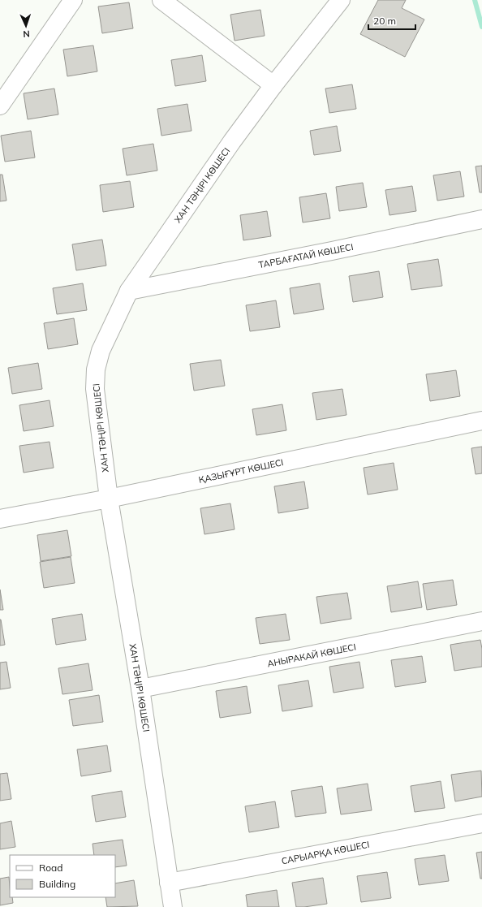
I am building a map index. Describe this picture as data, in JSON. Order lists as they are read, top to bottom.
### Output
{
  "streets": {
    "street": [
      "ХАН ТӘҢІРІ КӨШЕСІ",
      "ТАРБАҒАТАЙ КӨШЕСІ",
      "ҚАЗЫҒҰРТ КӨШЕСІ",
      "АНЫРАКАЙ КӨШЕСІ",
      "САРЫАРҚА КӨШЕСІ"
    ]
  },
  "crossings": [
    ["ХАН ТӘҢІРІ КӨШЕСІ", "ТАРБАҒАТАЙ КӨШЕСІ"],
    ["ХАН ТӘҢІРІ КӨШЕСІ", "ҚАЗЫҒҰРТ КӨШЕСІ"],
    ["ХАН ТӘҢІРІ КӨШЕСІ", "АНЫРАКАЙ КӨШЕСІ"],
    ["ХАН ТӘҢІРІ КӨШЕСІ", "САРЫАРҚА КӨШЕСІ"]
  ],
  "legend": ["Road", "Building"],
  "scale_bar": "20 m",
  "north": "bottom"
}
